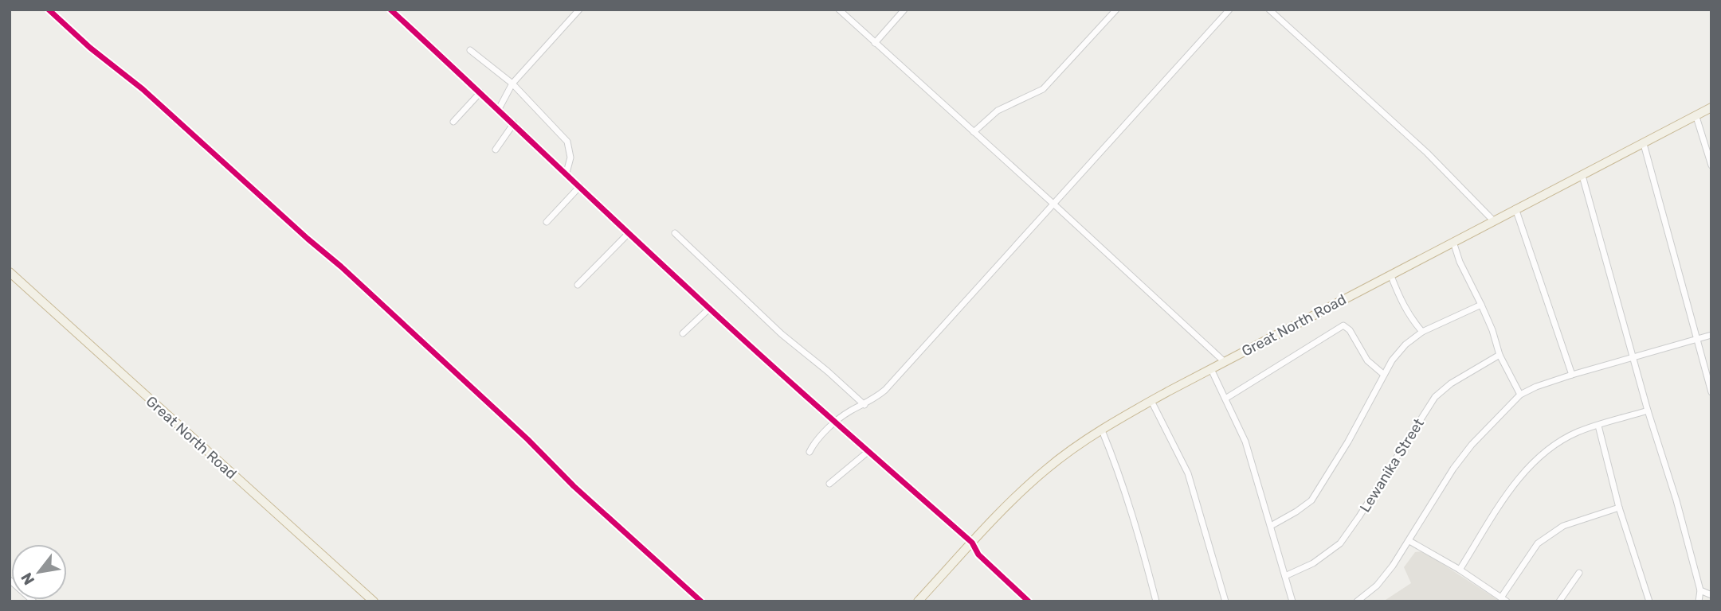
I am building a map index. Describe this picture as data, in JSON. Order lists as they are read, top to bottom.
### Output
{
  "streets": {
    "highway": ["Great North Road"],
    "street": ["Lewanika Street"]
  },
  "north": "bottom left"
}
